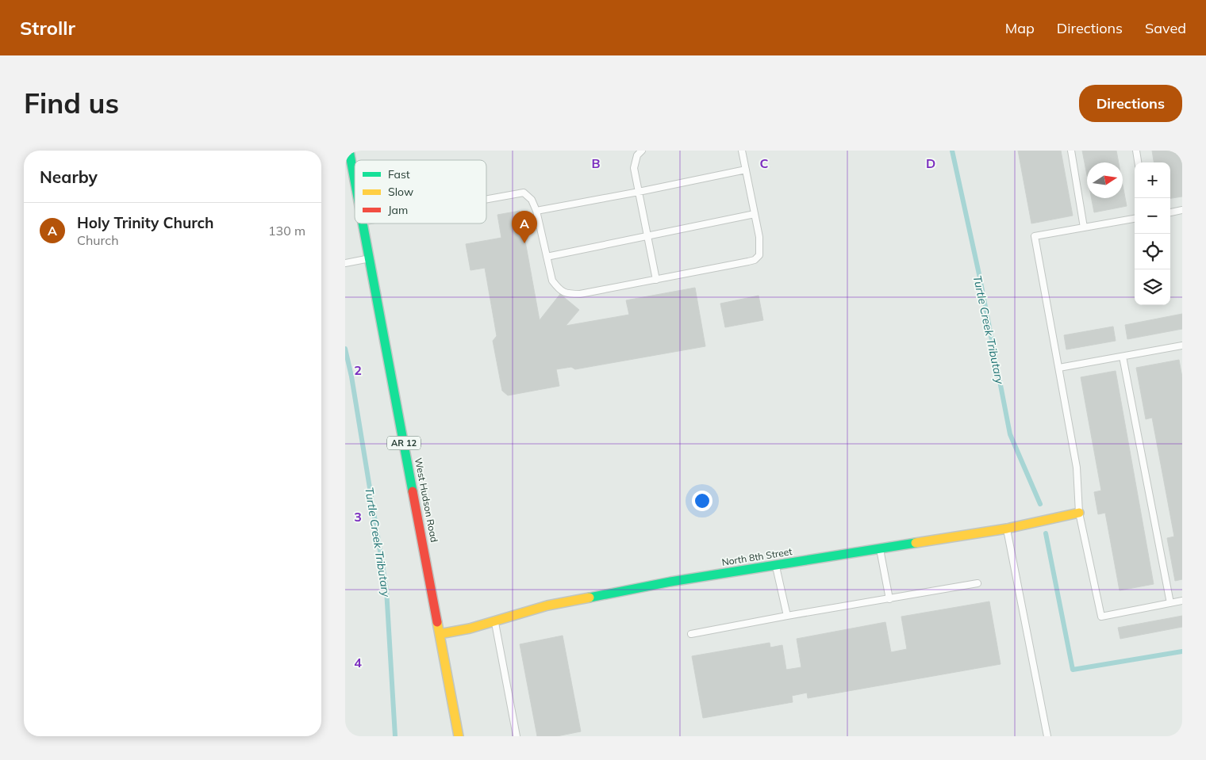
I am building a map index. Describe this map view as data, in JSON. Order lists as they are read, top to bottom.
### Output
{
  "streets": {
    "main road": ["AR 12", "West Hudson Road", "North 8th Street"]
  },
  "crossings": [
    ["West Hudson Road", "North 8th Street"]
  ],
  "water": ["Turtle Creek Tributary"],
  "legend": ["Fast", "Slow", "Jam"],
  "north": "right",
  "page": {
    "header": "Strollr",
    "nav": ["Map", "Directions", "Saved"],
    "buttons": "Directions",
    "title": "Find us",
    "heading": "Nearby",
    "map_buttons": ["+", "−"],
    "list": [
      {
        "mark": "A",
        "name": "Holy Trinity Church",
        "note": "Church",
        "value": "130 m"
      }
    ],
    "pins": "A"
  },
  "grid": {
    "columns": ["B", "C", "D"],
    "rows": ["2", "3", "4"]
  }
}
